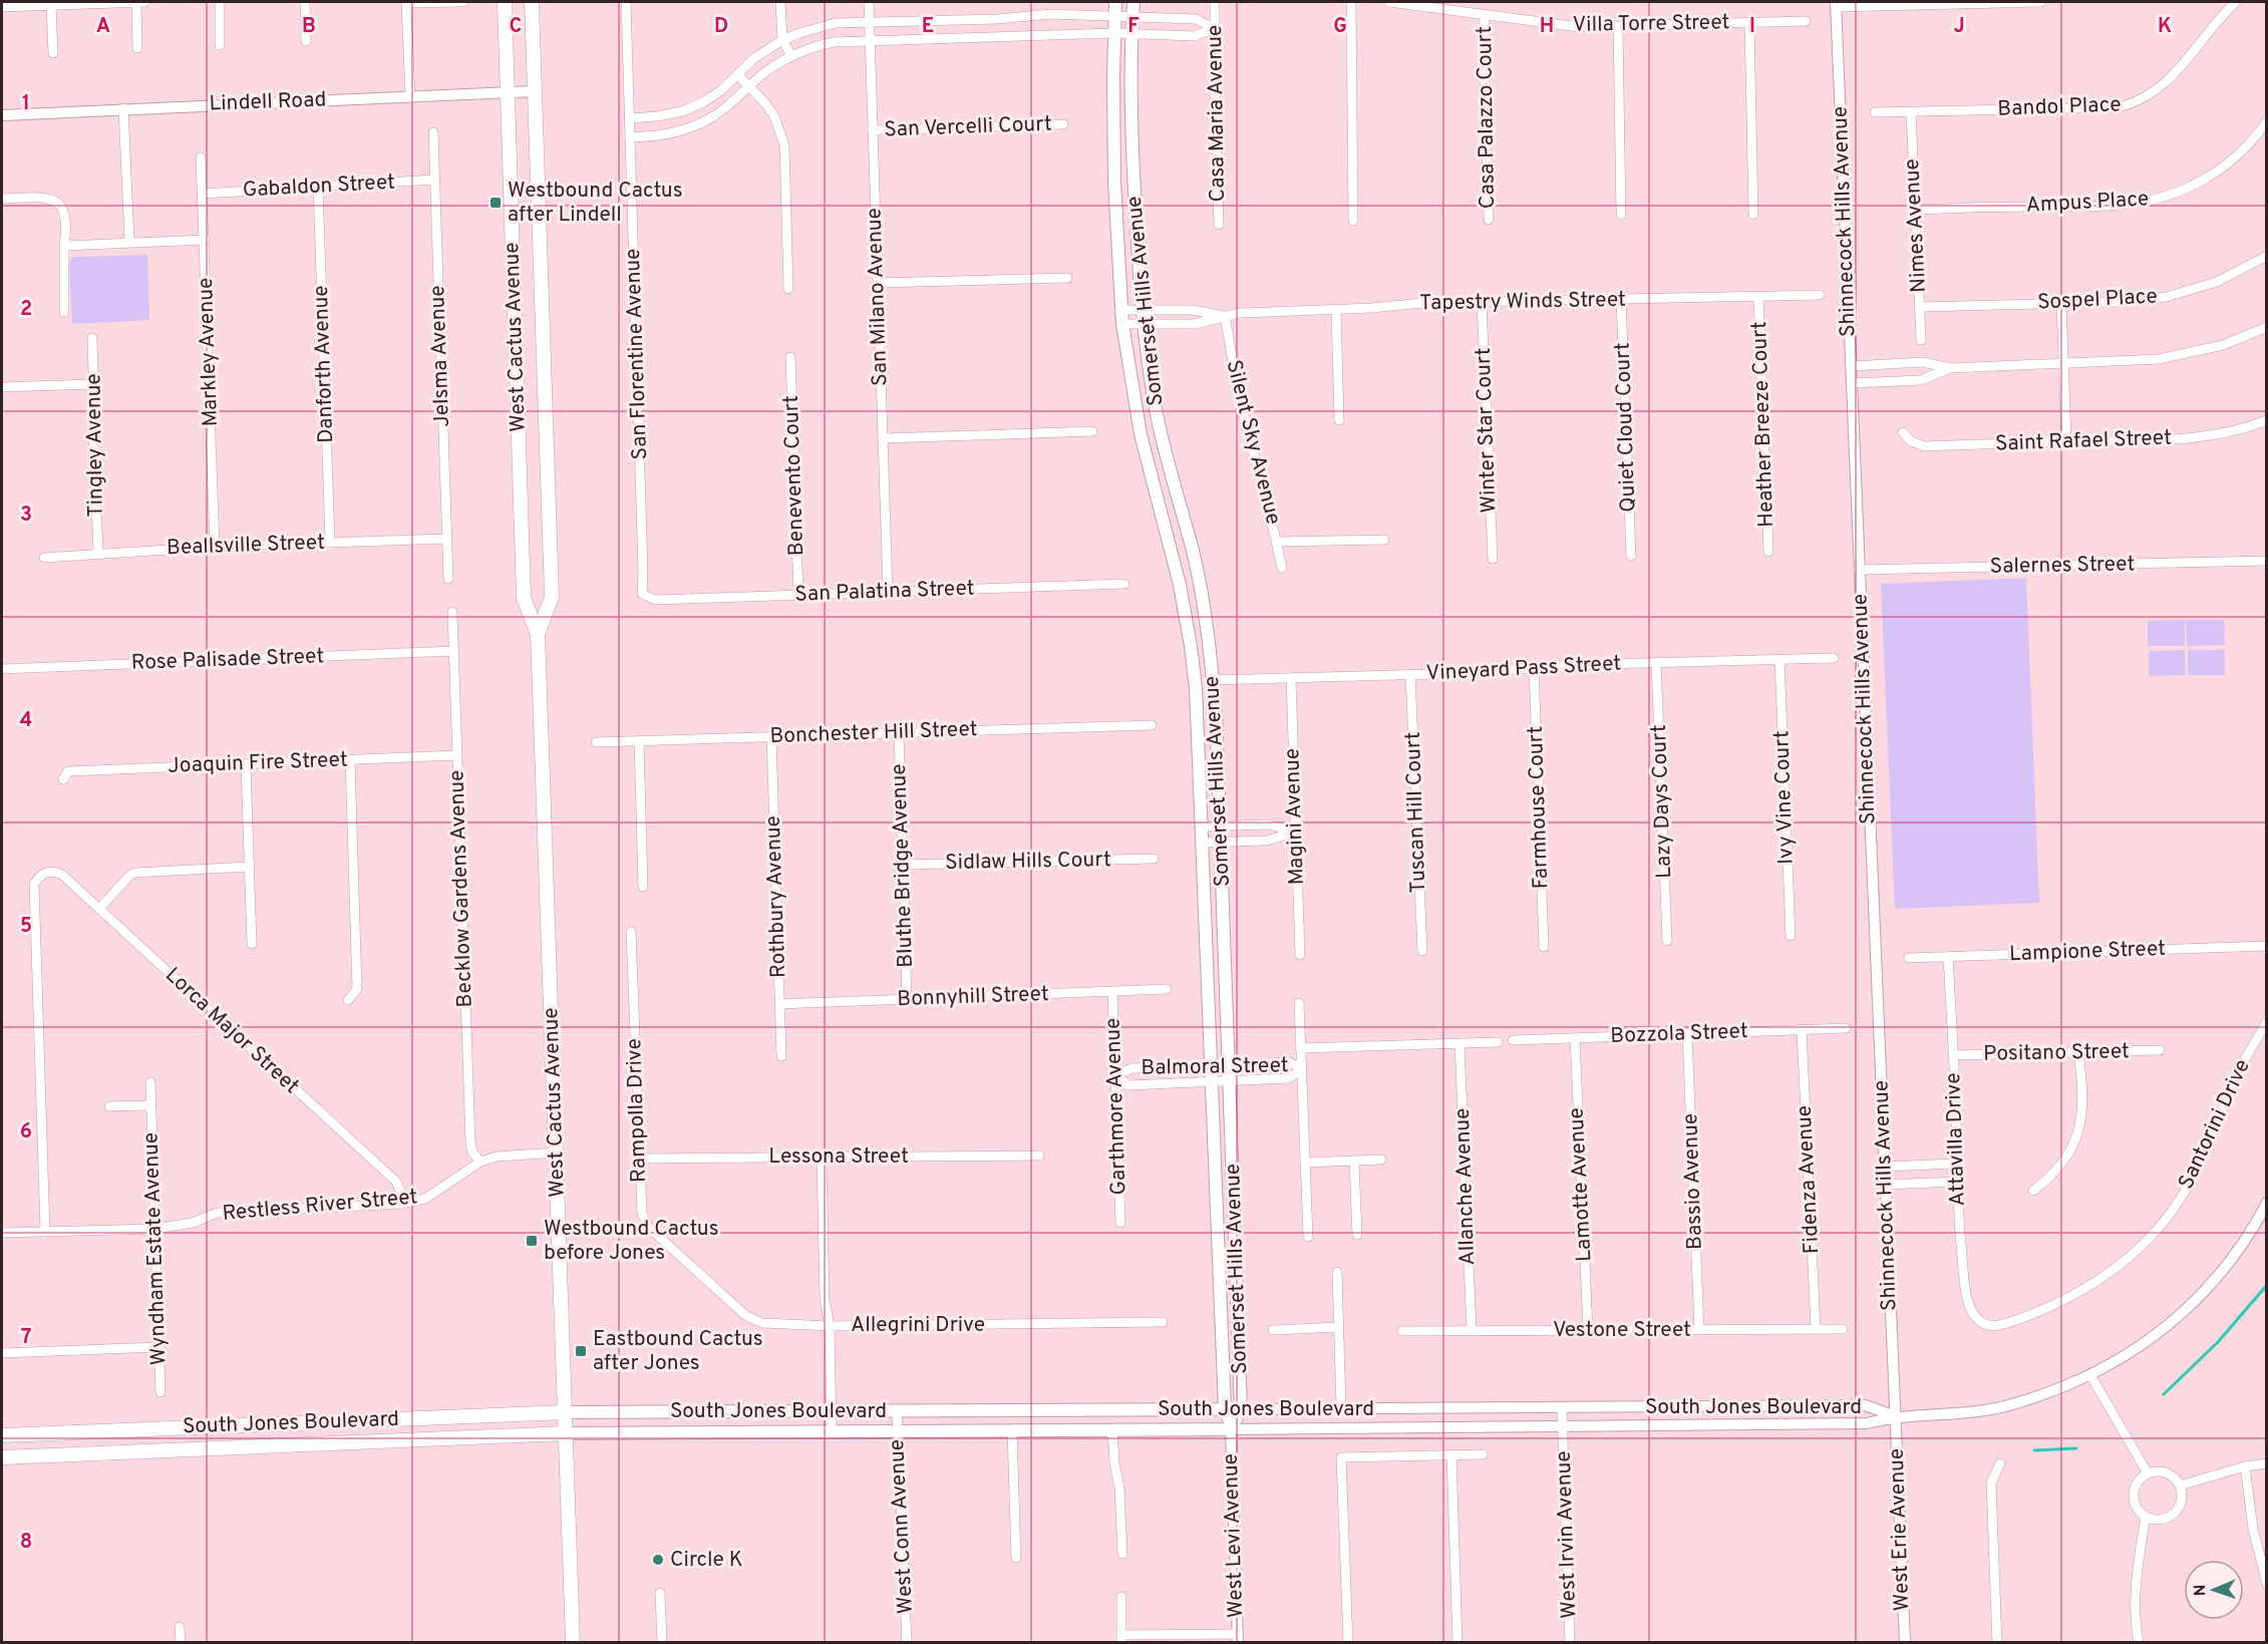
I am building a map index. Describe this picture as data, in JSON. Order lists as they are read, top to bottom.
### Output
{
  "streets": {
    "main road": ["Somerset Hills Avenue", "West Cactus Avenue", "South Jones Boulevard"],
    "street": [
      "Villa Torre Street",
      "Lindell Road",
      "Bandol Place",
      "Casa Maria Avenue",
      "Casa Palazzo Court",
      "San Vercelli Court",
      "Gabaldon Street",
      "Ampus Place",
      "Shinnecock Hills Avenue",
      "Nimes Avenue",
      "San Milano Avenue",
      "Sospel Place",
      "Tapestry Winds Street",
      "Markley Avenue",
      "San Florentine Avenue",
      "Jelsma Avenue",
      "Danforth Avenue",
      "Heather Breeze Court",
      "Quiet Cloud Court",
      "Winter Star Court",
      "Saint Rafael Street",
      "Silent Sky Avenue",
      "Tingley Avenue",
      "Benevento Court",
      "Beallsville Street",
      "Salernes Street",
      "San Palatina Street",
      "Rose Palisade Street",
      "Vineyard Pass Street",
      "Bonchester Hill Street",
      "Joaquin Fire Street",
      "Ivy Vine Court",
      "Lazy Days Court",
      "Farmhouse Court",
      "Tuscan Hill Court",
      "Magini Avenue",
      "Sidlaw Hills Court",
      "Bluthe Bridge Avenue",
      "Becklow Gardens Avenue",
      "Rothbury Avenue",
      "Lampione Street",
      "Bonnyhill Street",
      "Lorca Major Street",
      "Bozzola Street",
      "Positano Street",
      "Balmoral Street",
      "Garthmore Avenue",
      "Rampolla Drive",
      "Santorini Drive",
      "Attavilla Drive",
      "Lessona Street",
      "Fidenza Avenue",
      "Bassio Avenue",
      "Lamotte Avenue",
      "Allanche Avenue",
      "Restless River Street",
      "Wyndham Estate Avenue",
      "Allegrini Drive",
      "Vestone Street",
      "West Conn Avenue",
      "West Erie Avenue",
      "West Irvin Avenue",
      "West Levi Avenue"
    ]
  },
  "crossings": [
    ["Villa Torre Street", "Casa Palazzo Court"],
    ["Lindell Road", "West Cactus Avenue"],
    ["Bandol Place", "Nimes Avenue"],
    ["San Vercelli Court", "San Milano Avenue"],
    ["Gabaldon Street", "Markley Avenue"],
    ["Gabaldon Street", "Jelsma Avenue"],
    ["Gabaldon Street", "Danforth Avenue"],
    ["Ampus Place", "Nimes Avenue"],
    ["Shinnecock Hills Avenue", "Salernes Street"],
    ["Shinnecock Hills Avenue", "South Jones Boulevard"],
    ["Shinnecock Hills Avenue", "West Erie Avenue"],
    ["Nimes Avenue", "Sospel Place"],
    ["San Milano Avenue", "San Palatina Street"],
    ["Somerset Hills Avenue", "Tapestry Winds Street"],
    ["Somerset Hills Avenue", "Vineyard Pass Street"],
    ["Somerset Hills Avenue", "Balmoral Street"],
    ["Somerset Hills Avenue", "South Jones Boulevard"],
    ["Somerset Hills Avenue", "West Levi Avenue"],
    ["Tapestry Winds Street", "Heather Breeze Court"],
    ["Tapestry Winds Street", "Quiet Cloud Court"],
    ["Tapestry Winds Street", "Winter Star Court"],
    ["Tapestry Winds Street", "Silent Sky Avenue"],
    ["West Cactus Avenue", "Restless River Street"],
    ["West Cactus Avenue", "South Jones Boulevard"],
    ["Markley Avenue", "Beallsville Street"],
    ["San Florentine Avenue", "San Palatina Street"],
    ["Jelsma Avenue", "Beallsville Street"],
    ["Danforth Avenue", "Beallsville Street"],
    ["Tingley Avenue", "Beallsville Street"],
    ["Benevento Court", "San Palatina Street"],
    ["Rose Palisade Street", "Becklow Gardens Avenue"],
    ["Vineyard Pass Street", "Ivy Vine Court"],
    ["Vineyard Pass Street", "Lazy Days Court"],
    ["Vineyard Pass Street", "Farmhouse Court"],
    ["Vineyard Pass Street", "Tuscan Hill Court"],
    ["Vineyard Pass Street", "Magini Avenue"],
    ["Bonchester Hill Street", "Bluthe Bridge Avenue"],
    ["Bonchester Hill Street", "Rothbury Avenue"],
    ["Joaquin Fire Street", "Becklow Gardens Avenue"],
    ["Sidlaw Hills Court", "Bluthe Bridge Avenue"],
    ["Bluthe Bridge Avenue", "Bonnyhill Street"],
    ["Becklow Gardens Avenue", "Restless River Street"],
    ["Rothbury Avenue", "Bonnyhill Street"],
    ["Lampione Street", "Attavilla Drive"],
    ["Bonnyhill Street", "Garthmore Avenue"],
    ["Lorca Major Street", "Restless River Street"],
    ["Bozzola Street", "Fidenza Avenue"],
    ["Bozzola Street", "Bassio Avenue"],
    ["Bozzola Street", "Lamotte Avenue"],
    ["Positano Street", "Attavilla Drive"],
    ["Balmoral Street", "Garthmore Avenue"],
    ["Balmoral Street", "Allanche Avenue"],
    ["Rampolla Drive", "Lessona Street"],
    ["Rampolla Drive", "Allegrini Drive"],
    ["Santorini Drive", "Attavilla Drive"],
    ["Fidenza Avenue", "Vestone Street"],
    ["Bassio Avenue", "Vestone Street"],
    ["Lamotte Avenue", "Vestone Street"],
    ["Allanche Avenue", "Vestone Street"],
    ["Restless River Street", "Wyndham Estate Avenue"],
    ["South Jones Boulevard", "West Conn Avenue"],
    ["South Jones Boulevard", "West Erie Avenue"],
    ["South Jones Boulevard", "West Irvin Avenue"],
    ["South Jones Boulevard", "West Levi Avenue"]
  ],
  "places": {
    "transit": ["Westbound Cactus after Lindell", "Westbound Cactus before Jones", "Eastbound Cactus after Jones"],
    "other": ["Circle K"]
  },
  "north": "left",
  "grid": {
    "columns": [
      "A",
      "B",
      "C",
      "D",
      "E",
      "F",
      "G",
      "H",
      "I",
      "J",
      "K"
    ],
    "rows": [
      "1",
      "2",
      "3",
      "4",
      "5",
      "6",
      "7",
      "8"
    ]
  }
}
